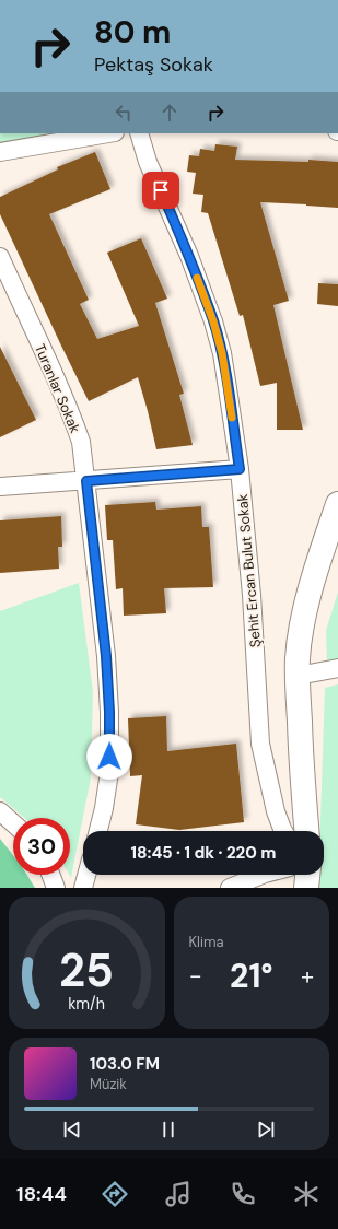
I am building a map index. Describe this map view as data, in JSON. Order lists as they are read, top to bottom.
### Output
{
  "streets": {
    "street": ["Turanlar Sokak", "Şehit Ercan Bulut Sokak"]
  },
  "page": {
    "turn": ["80 m", "Pektaş Sokak"],
    "limit": "30",
    "trip": "18:45 · 1 dk · 220 m",
    "tile": "Klima",
    "heat": ["−", "21°", "+"],
    "song": ["103.0 FM", "Müzik"],
    "tabs": "18:44",
    "gauge": ["25", "km/h"]
  }
}
